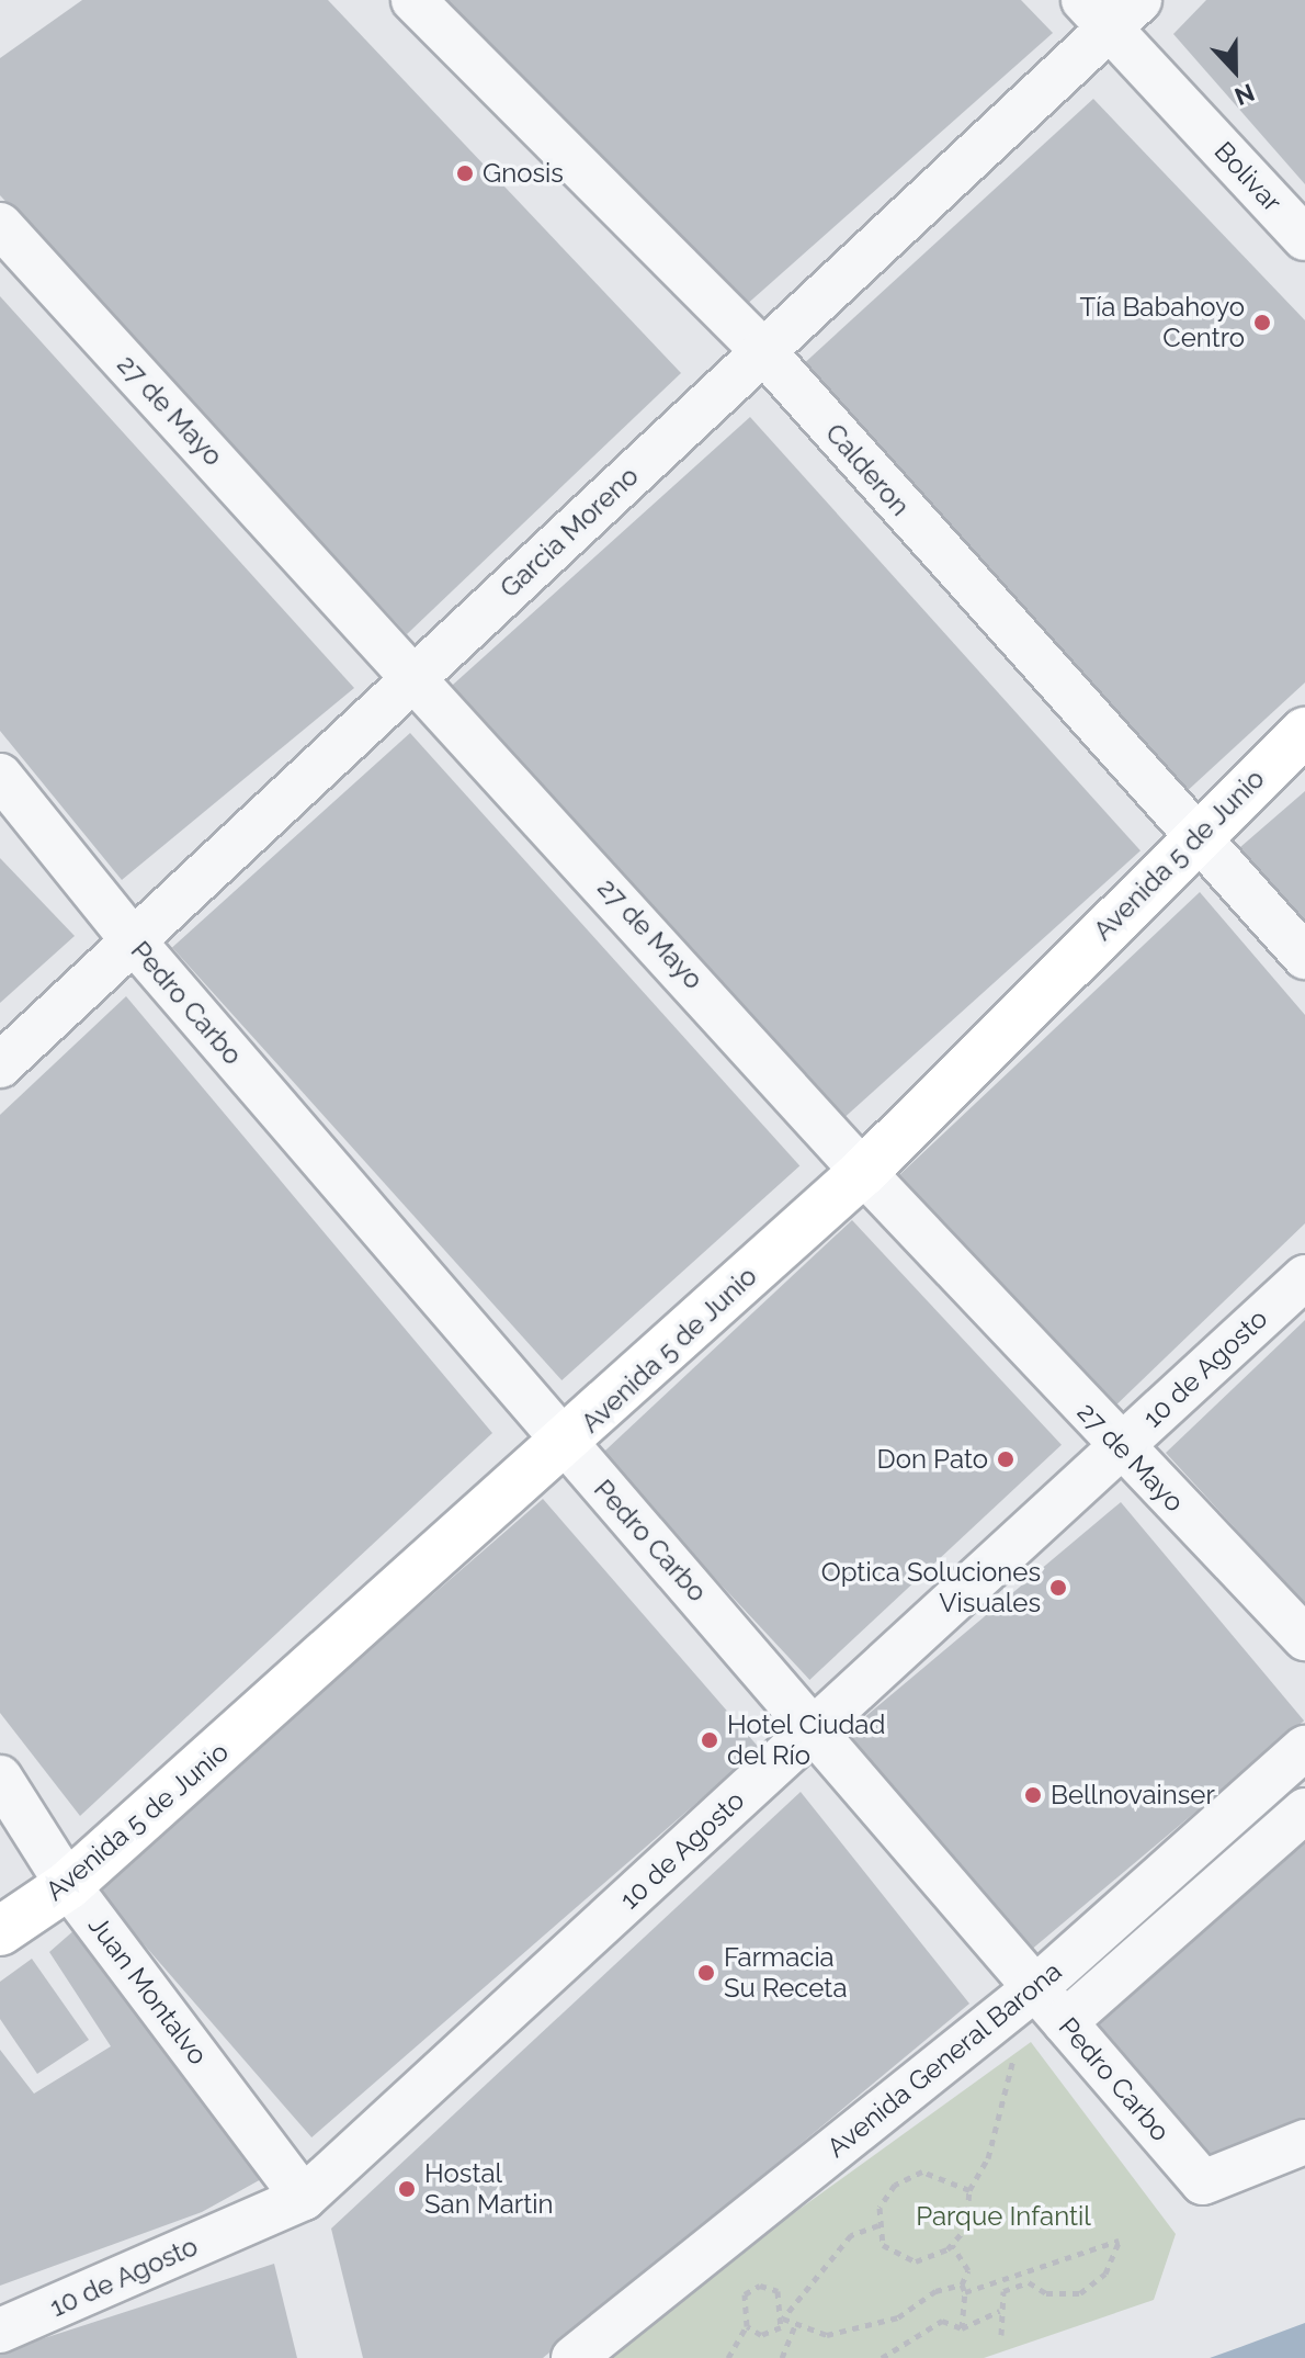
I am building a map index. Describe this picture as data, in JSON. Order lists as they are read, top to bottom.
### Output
{
  "streets": {
    "main road": ["Avenida 5 de Junio"],
    "street": [
      "Bolivar",
      "27 de Mayo",
      "Calderon",
      "Garcia Moreno",
      "Pedro Carbo",
      "10 de Agosto",
      "Juan Montalvo",
      "Avenida General Barona"
    ]
  },
  "crossings": [
    ["Bolivar", "Garcia Moreno"],
    ["27 de Mayo", "Garcia Moreno"],
    ["27 de Mayo", "Avenida 5 de Junio"],
    ["27 de Mayo", "10 de Agosto"],
    ["Calderon", "Garcia Moreno"],
    ["Calderon", "Avenida 5 de Junio"],
    ["Garcia Moreno", "Pedro Carbo"],
    ["Avenida 5 de Junio", "Pedro Carbo"],
    ["Avenida 5 de Junio", "Juan Montalvo"],
    ["Pedro Carbo", "10 de Agosto"],
    ["Pedro Carbo", "Avenida General Barona"],
    ["10 de Agosto", "Juan Montalvo"]
  ],
  "parks": ["Parque Infantil"],
  "places": [
    "Gnosis",
    "Tía Babahoyo Centro",
    "Don Pato",
    "Optica Soluciones Visuales",
    "Hotel Ciudad del Río",
    "Bellnovainser",
    "Farmacia Su Receta",
    "Hostal San Martin"
  ],
  "north": "bottom"
}
